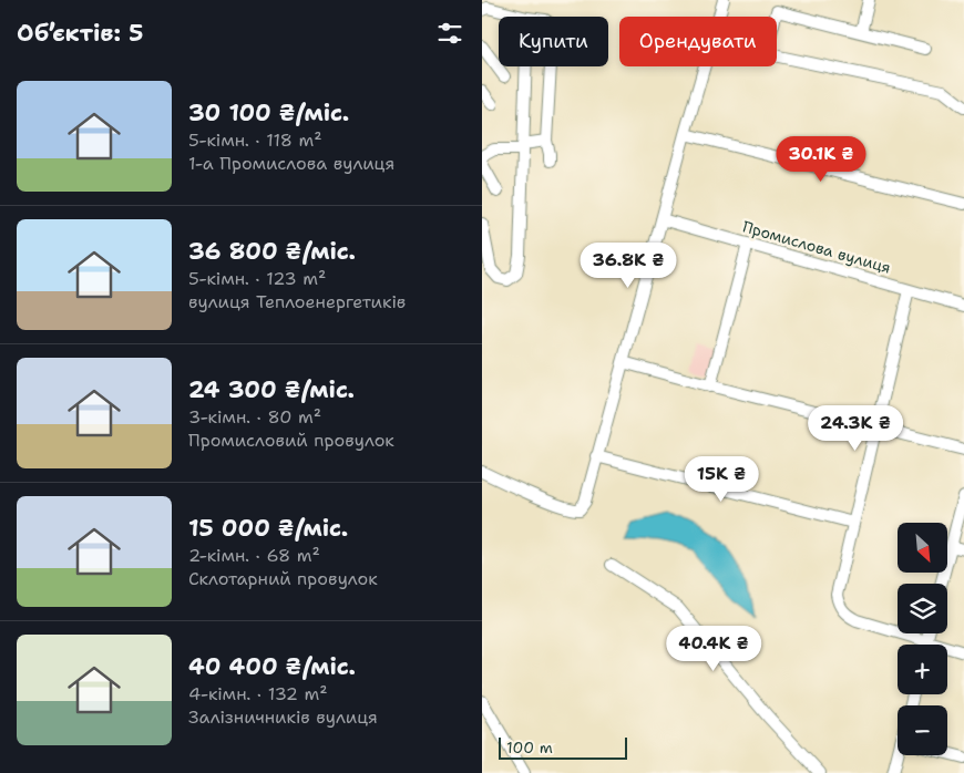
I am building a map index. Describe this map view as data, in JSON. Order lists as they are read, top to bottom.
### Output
{
  "streets": {
    "street": ["Промислова вулиця"]
  },
  "scale_bar": "100 m",
  "north": "bottom right",
  "page": {
    "heading": "Об’єктів: 5",
    "chip": ["Купити", "Орендувати"],
    "list": [
      {
        "name": "30 100 ₴/міс.",
        "note": "5-кімн. · 118 m² · 1-а Промислова вулиця"
      },
      {
        "name": "36 800 ₴/міс.",
        "note": "5-кімн. · 123 m² · вулиця Теплоенергетиків"
      },
      {
        "name": "24 300 ₴/міс.",
        "note": "3-кімн. · 80 m² · Промисловий провулок"
      },
      {
        "name": "15 000 ₴/міс.",
        "note": "2-кімн. · 68 m² · Склотарний провулок"
      },
      {
        "name": "40 400 ₴/міс.",
        "note": "4-кімн. · 132 m² · Залізничників вулиця"
      }
    ],
    "price": [
      "30.1K ₴",
      "36.8K ₴",
      "24.3K ₴",
      "15K ₴",
      "40.4K ₴"
    ],
    "map_buttons": ["+", "−"],
    "scale": "100 m"
  }
}
